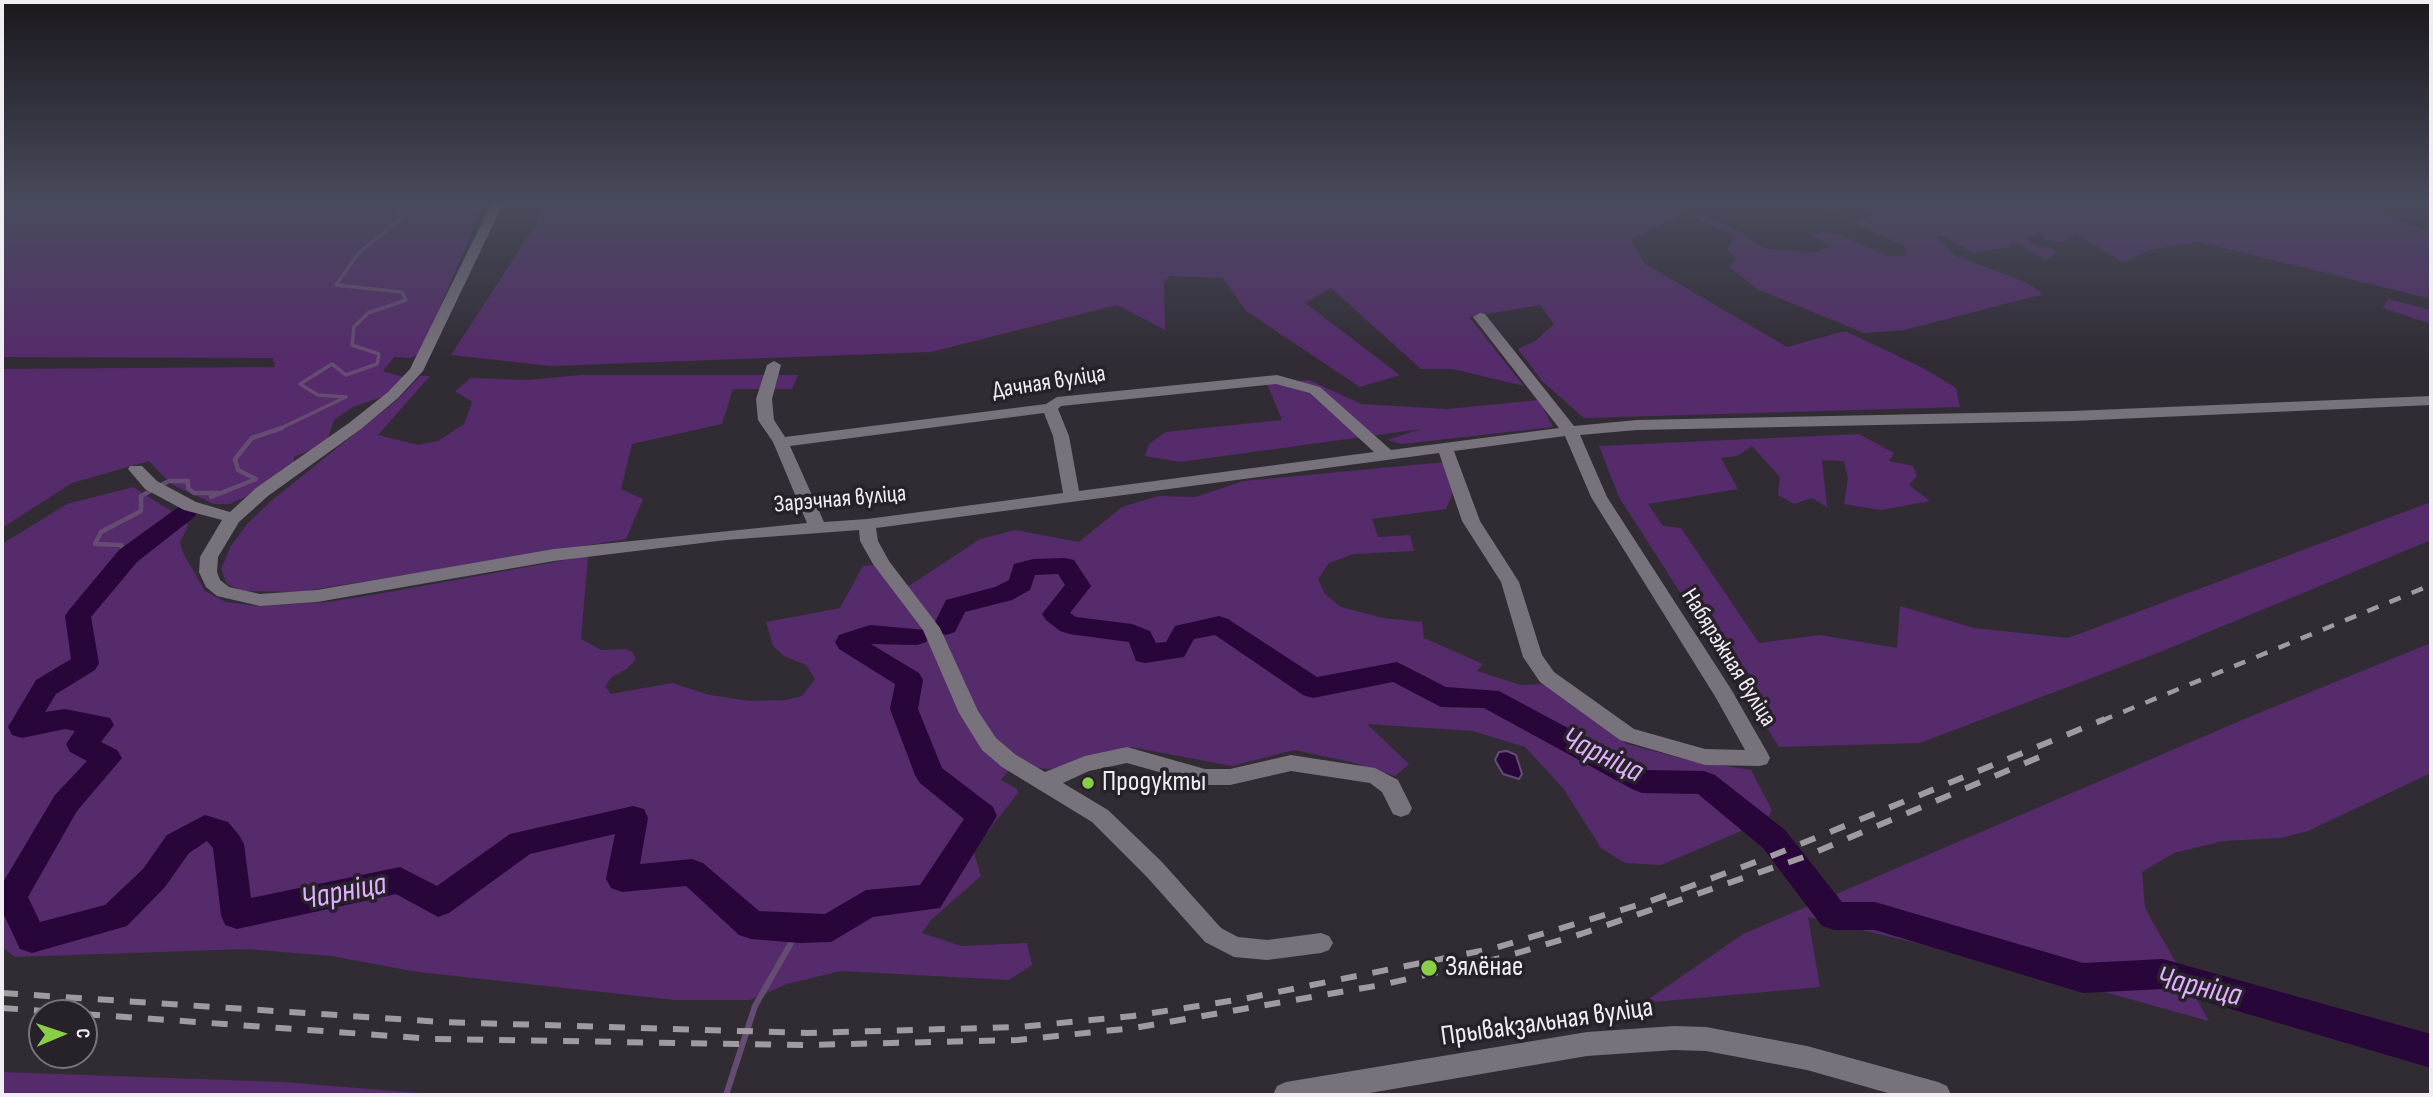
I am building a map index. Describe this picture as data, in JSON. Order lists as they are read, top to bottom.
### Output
{
  "streets": {
    "street": [
      "Дачная вуліца",
      "Зарэчная вуліца",
      "Набярэжная вуліца",
      "Прывакзальная вуліца"
    ]
  },
  "crossings": [
    ["Дачная вуліца", "Зарэчная вуліца"],
    ["Зарэчная вуліца", "Набярэжная вуліца"]
  ],
  "water": ["Чарніца"],
  "places": ["Продукты", "Зялёнае"],
  "north": "right"
}
